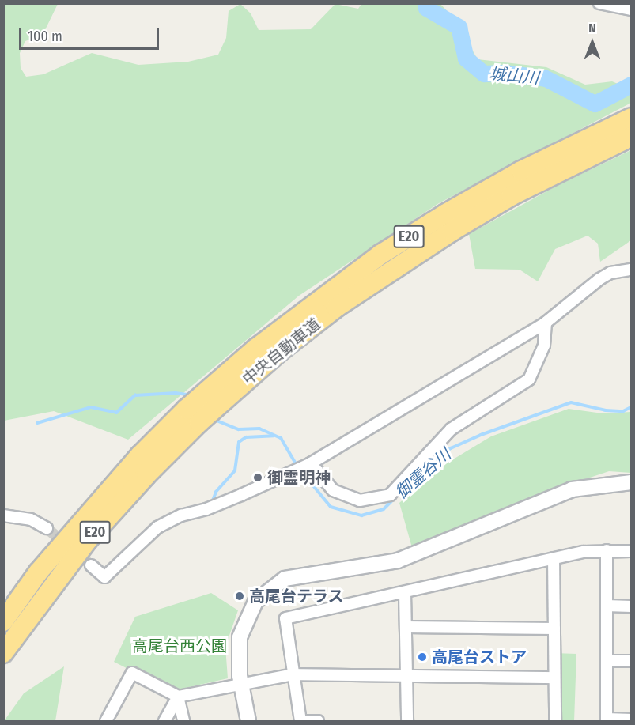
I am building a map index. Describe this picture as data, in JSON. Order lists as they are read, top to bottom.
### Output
{
  "streets": {
    "highway": ["E20", "中央自動車道"]
  },
  "water": ["城山川", "御霊谷川"],
  "parks": ["高尾台西公園"],
  "places": ["御霊明神", "高尾台テラス", "高尾台ストア"],
  "scale_bar": "100 m",
  "north": "top"
}
